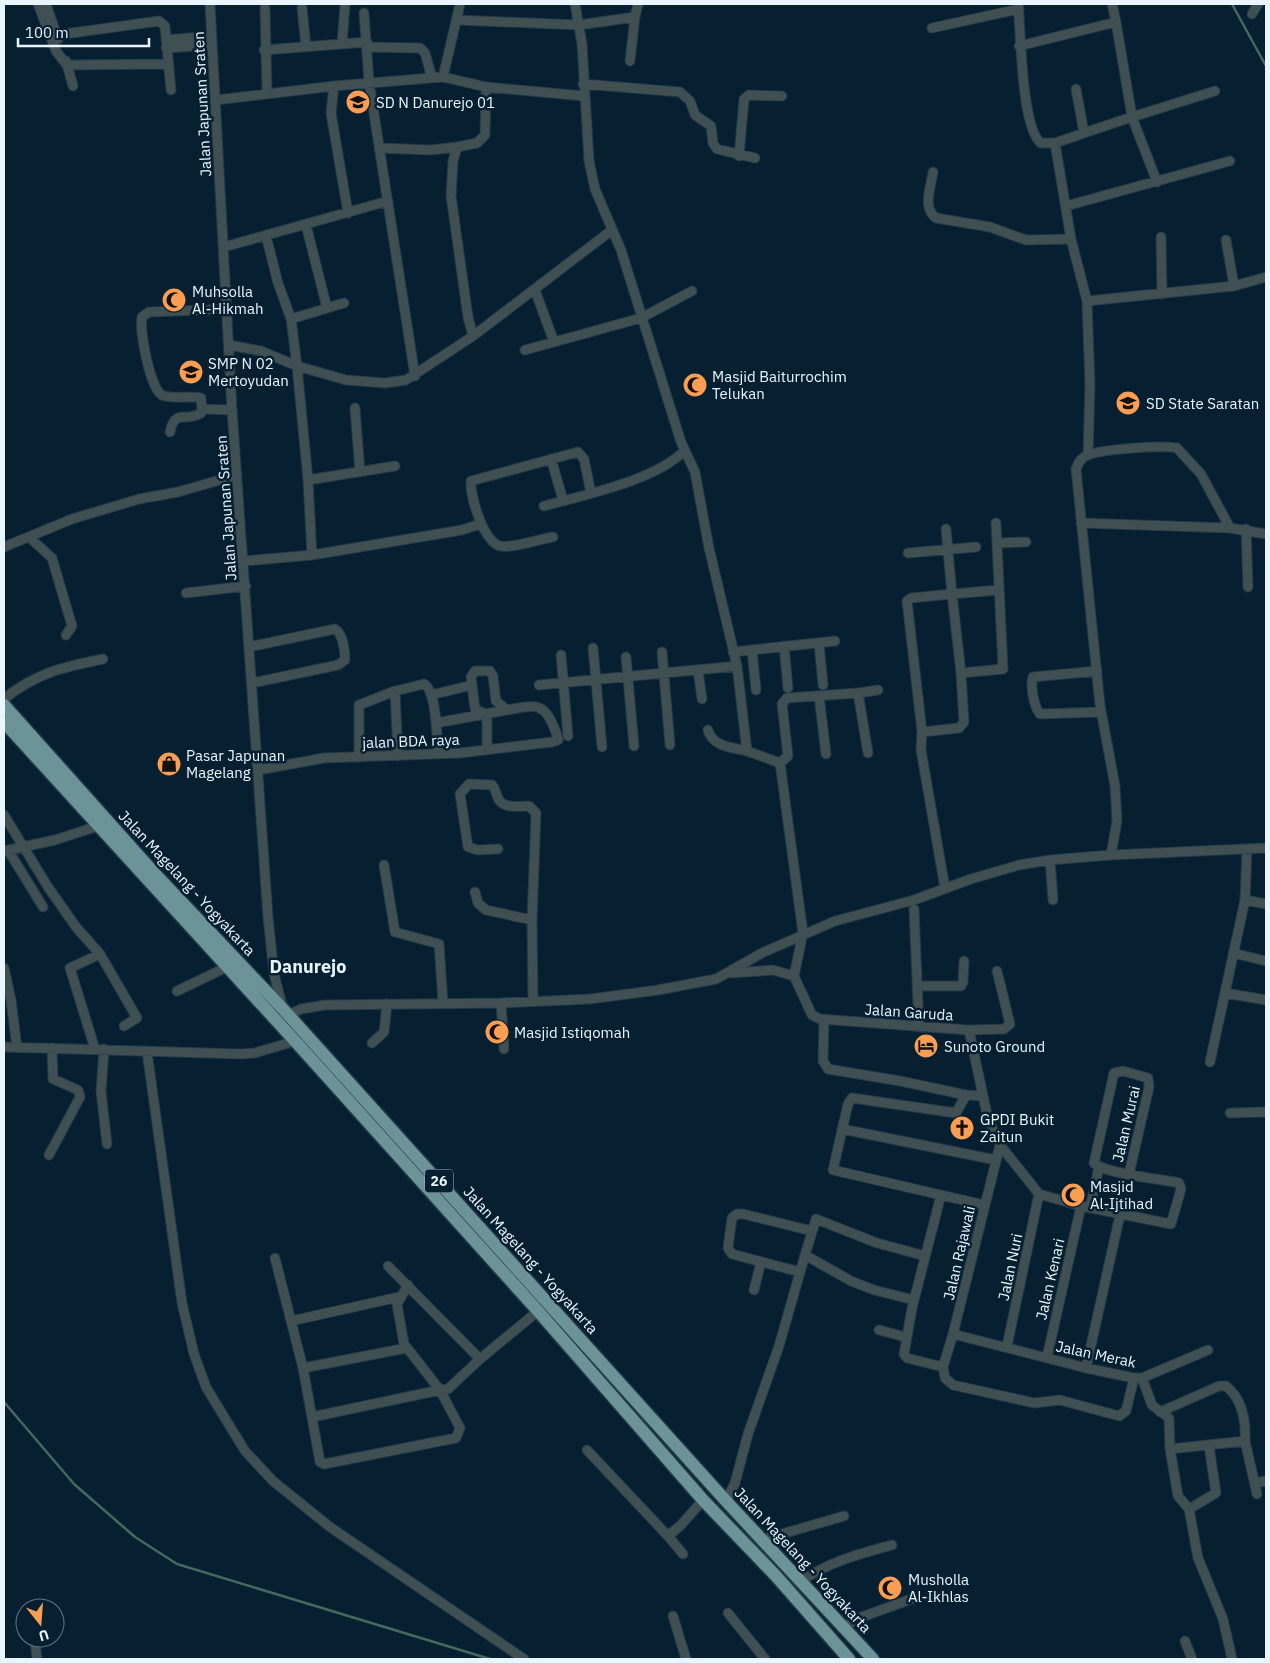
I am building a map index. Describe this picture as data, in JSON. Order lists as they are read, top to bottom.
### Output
{
  "streets": {
    "highway": ["Jalan Magelang - Yogyakarta", "26"],
    "street": [
      "Jalan Japunan Sraten",
      "jalan BDA raya",
      "Jalan Garuda",
      "Jalan Murai",
      "Jalan Rajawali",
      "Jalan Nuri",
      "Jalan Kenari",
      "Jalan Merak"
    ]
  },
  "crossings": [
    ["Jalan Japunan Sraten", "jalan BDA raya"],
    ["Jalan Japunan Sraten", "Jalan Magelang - Yogyakarta"],
    ["Jalan Garuda", "Jalan Rajawali"],
    ["Jalan Garuda", "Jalan Nuri"],
    ["Jalan Rajawali", "Jalan Merak"],
    ["Jalan Nuri", "Jalan Merak"],
    ["Jalan Kenari", "Jalan Merak"]
  ],
  "districts": ["Danurejo"],
  "places": {
    "school or university": ["SD N Danurejo 01", "SMP N 02 Mertoyudan", "SD State Saratan"],
    "mosque": [
      "Muhsolla Al-Hikmah",
      "Masjid Baiturrochim Telukan",
      "Masjid Istiqomah",
      "Masjid Al-Ijtihad",
      "Musholla Al-Ikhlas"
    ],
    "shop": ["Pasar Japunan Magelang"],
    "hotel": ["Sunoto Ground"],
    "church": ["GPDI Bukit Zaitun"]
  },
  "scale_bar": "100 m",
  "north": "bottom"
}
